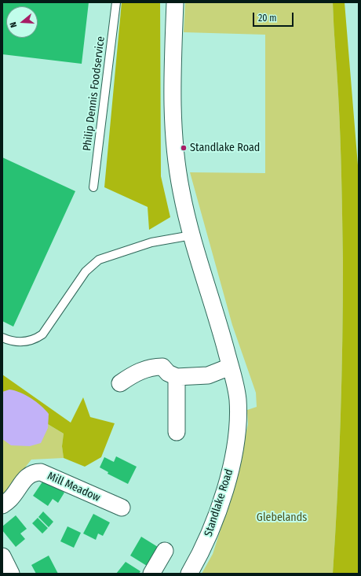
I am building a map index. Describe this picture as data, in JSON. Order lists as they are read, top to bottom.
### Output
{
  "streets": {
    "street": ["Mill Meadow", "Standlake Road"],
    "lane": ["Philip Dennis Foodservice"]
  },
  "parks": ["Glebelands"],
  "places": ["Standlake Road"],
  "scale_bar": "20 m",
  "north": "left"
}
